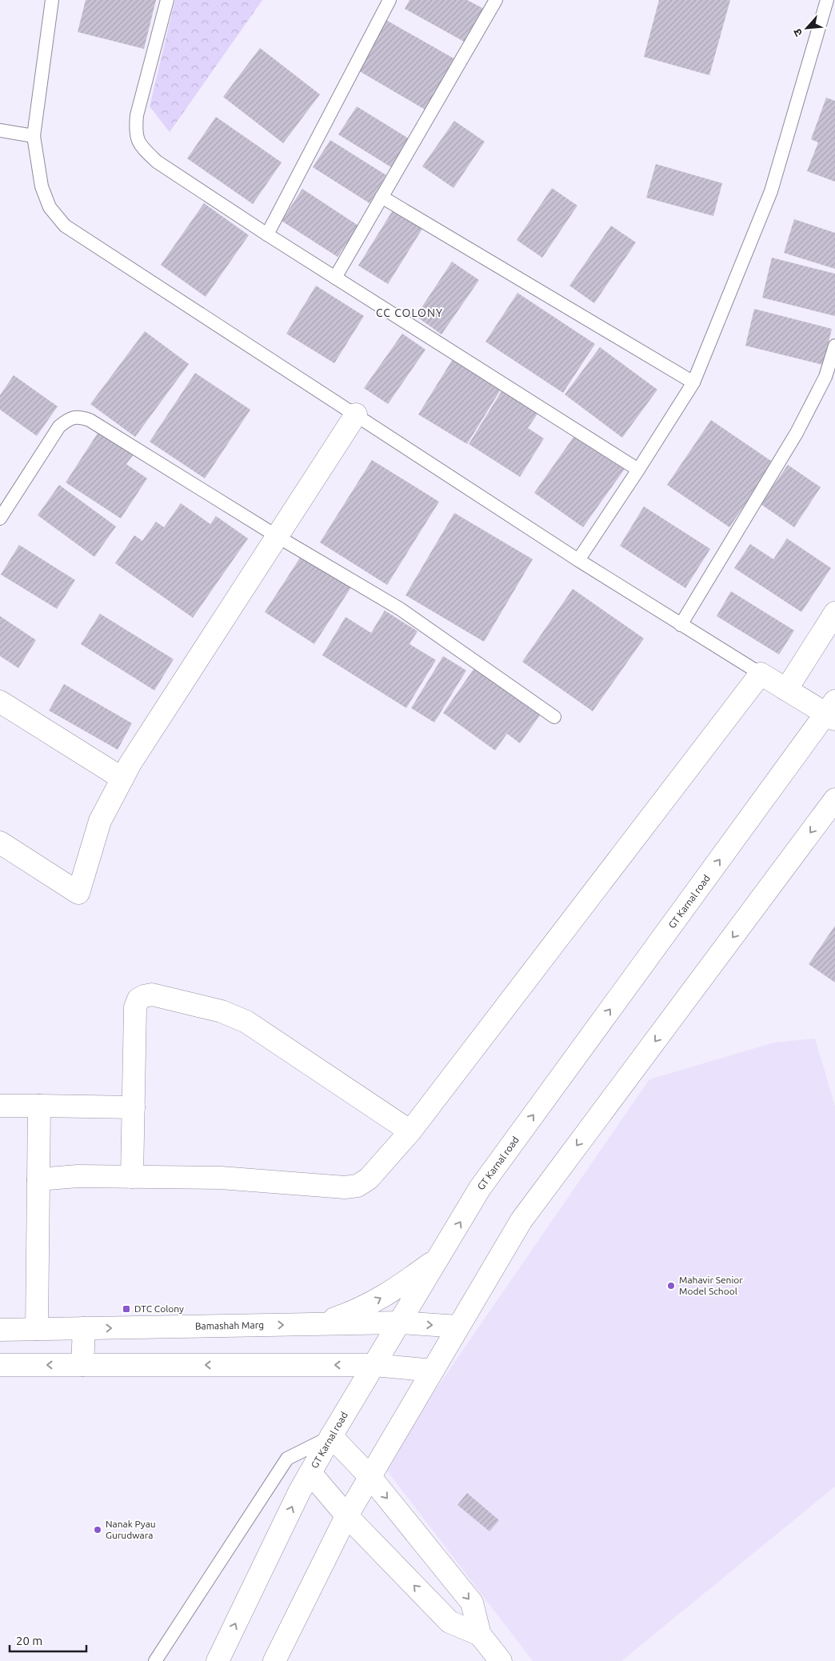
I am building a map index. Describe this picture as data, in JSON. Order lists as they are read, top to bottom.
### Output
{
  "streets": {
    "street": ["GT Karnal road", "Bamashah Marg"]
  },
  "crossings": [
    ["GT Karnal road", "Bamashah Marg"]
  ],
  "districts": ["CC COLONY"],
  "places": {
    "other": ["Mahavir Senior Model School", "Nanak Pyau Gurudwara"],
    "transit": ["DTC Colony"]
  },
  "scale_bar": "20 m",
  "north": "bottom left"
}
